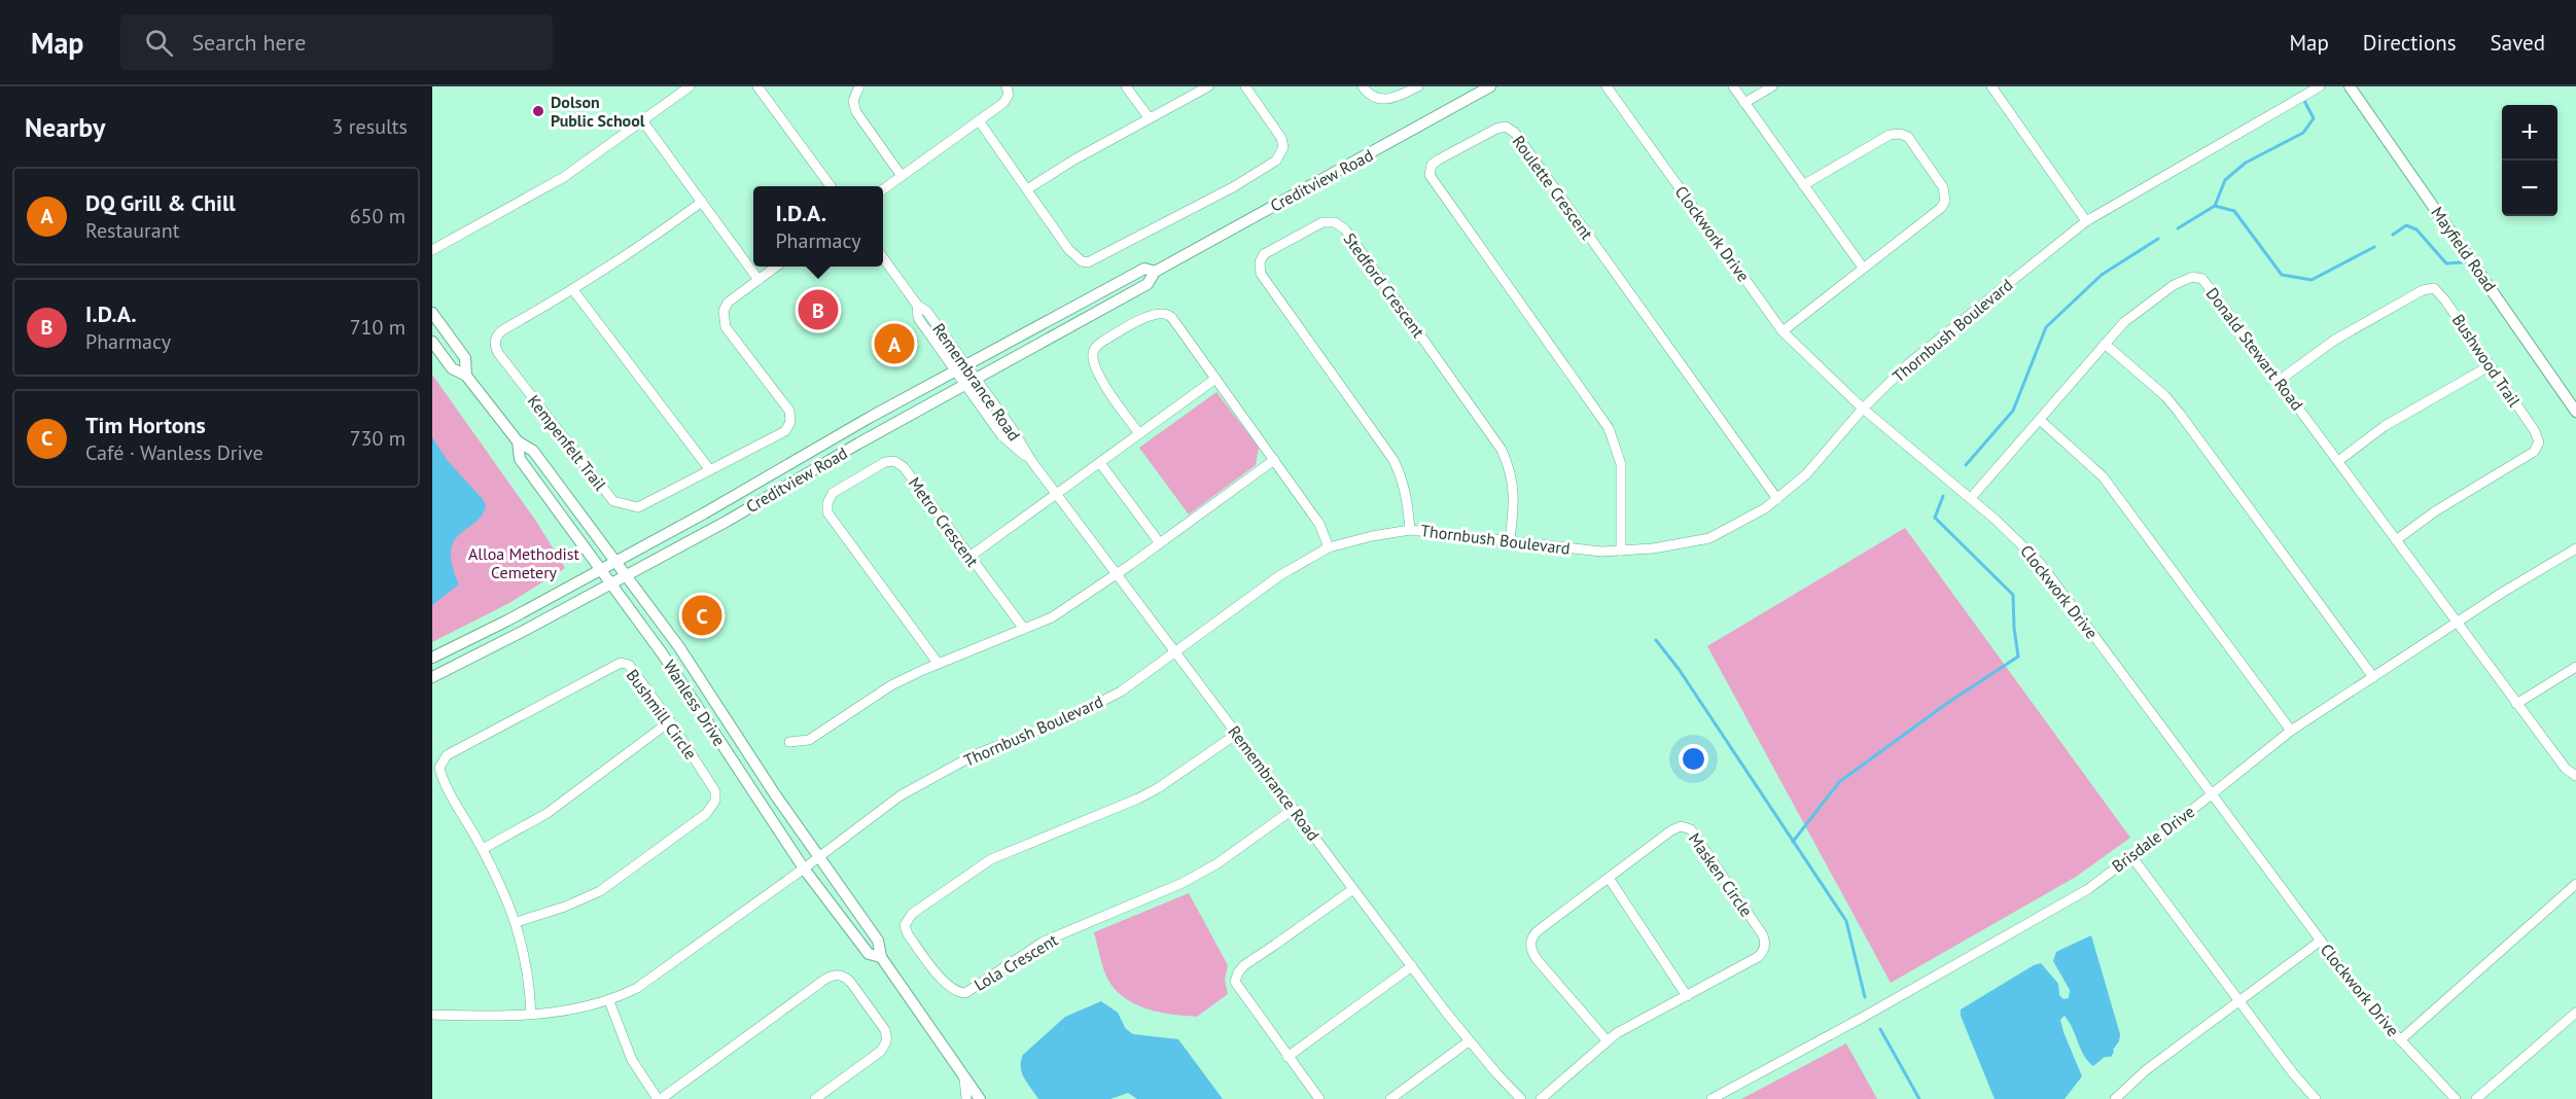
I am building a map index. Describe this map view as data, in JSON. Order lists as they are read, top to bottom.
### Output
{
  "streets": {
    "main road": ["Creditview Road", "Mayfield Road", "Wanless Drive"],
    "street": [
      "Roulette Crescent",
      "Clockwork Drive",
      "Stedford Crescent",
      "Thornbush Boulevard",
      "Donald Stewart Road",
      "Bushwood Trail",
      "Remembrance Road",
      "Kempenfelt Trail",
      "Metro Crescent",
      "Bushmill Circle",
      "Brisdale Drive",
      "Masken Circle",
      "Lola Crescent"
    ]
  },
  "crossings": [
    ["Creditview Road", "Remembrance Road"],
    ["Creditview Road", "Wanless Drive"],
    ["Roulette Crescent", "Thornbush Boulevard"],
    ["Clockwork Drive", "Thornbush Boulevard"],
    ["Clockwork Drive", "Donald Stewart Road"],
    ["Clockwork Drive", "Brisdale Drive"],
    ["Stedford Crescent", "Thornbush Boulevard"],
    ["Thornbush Boulevard", "Remembrance Road"],
    ["Thornbush Boulevard", "Wanless Drive"],
    ["Thornbush Boulevard", "Bushmill Circle"],
    ["Donald Stewart Road", "Bushwood Trail"],
    ["Donald Stewart Road", "Brisdale Drive"],
    ["Remembrance Road", "Lola Crescent"]
  ],
  "parks": ["Alloa Methodist Cemetery"],
  "places": ["Dolson Public School"],
  "page": {
    "header": "Map",
    "search": "Search here",
    "nav": ["Map", "Directions", "Saved"],
    "heading": ["Nearby", "3 results"],
    "map_buttons": ["+", "−"],
    "list": [
      {
        "mark": "A",
        "name": "DQ Grill & Chill",
        "note": "Restaurant",
        "value": "650 m"
      },
      {
        "mark": "B",
        "name": "I.D.A.",
        "note": "Pharmacy",
        "value": "710 m"
      },
      {
        "mark": "C",
        "name": "Tim Hortons",
        "note": "Café · Wanless Drive",
        "value": "730 m"
      }
    ],
    "popup": ["I.D.A.", "Pharmacy"],
    "pins": ["B", "A", "C"]
  }
}
